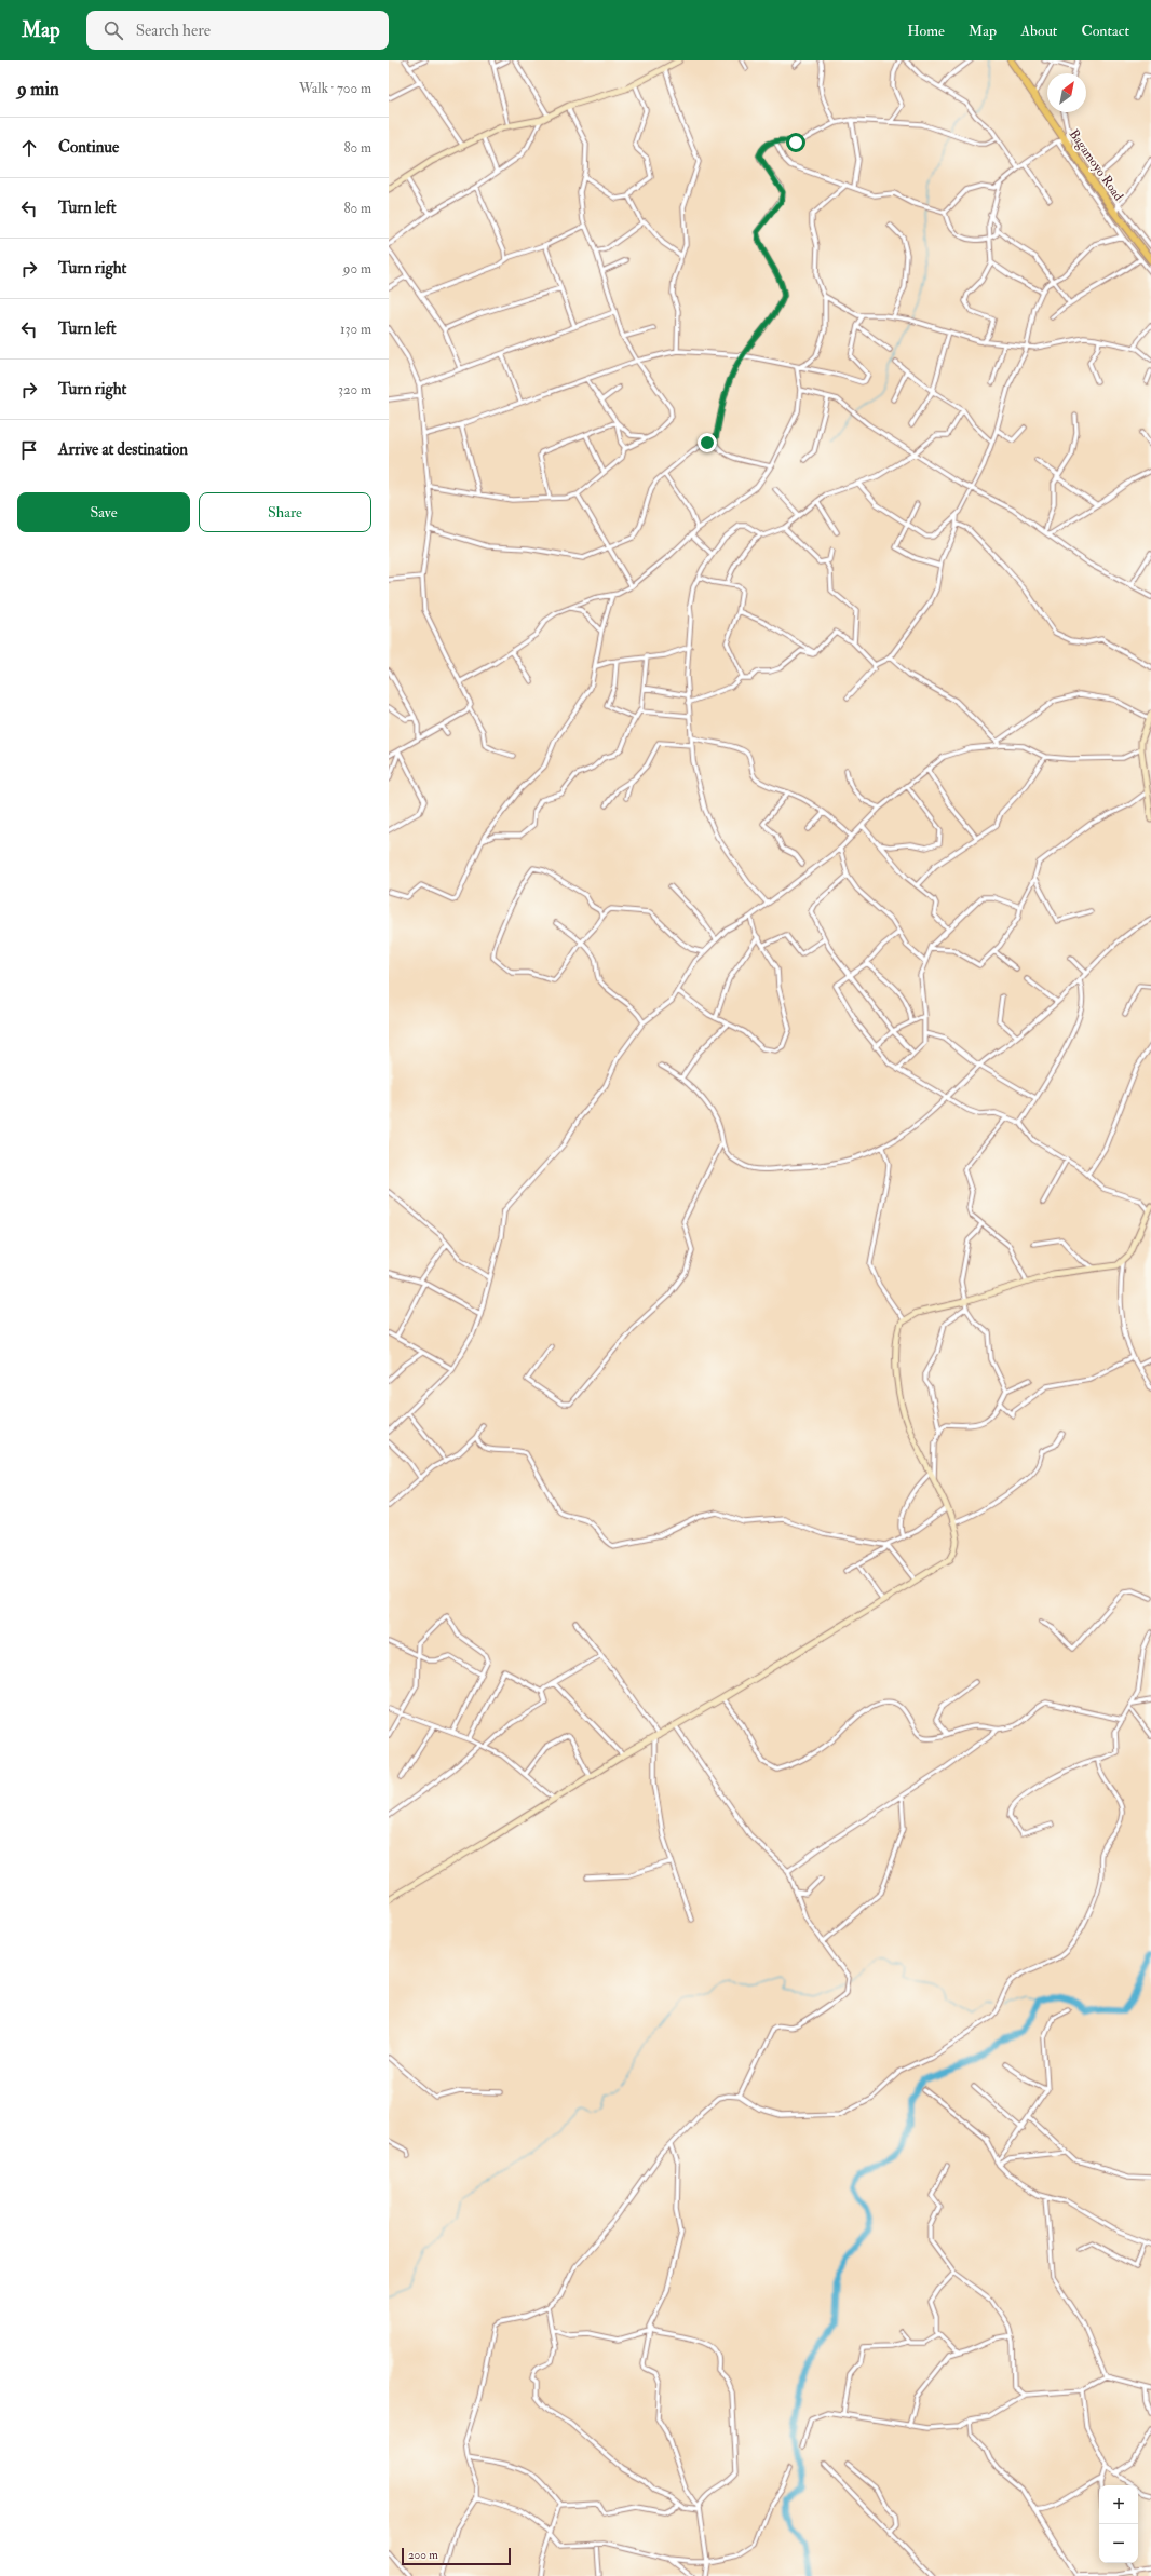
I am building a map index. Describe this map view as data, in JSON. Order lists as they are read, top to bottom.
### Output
{
  "streets": {
    "highway": ["Bagamoyo Road"]
  },
  "scale_bar": "200 m",
  "north": "top right",
  "page": {
    "header": "Map",
    "search": "Search here",
    "nav": [
      "Home",
      "Map",
      "About",
      "Contact"
    ],
    "heading": ["9 min", "Walk · 700 m"],
    "list": [
      ["Continue", "80 m"],
      ["Turn left", "80 m"],
      ["Turn right", "90 m"],
      ["Turn left", "130 m"],
      ["Turn right", "320 m"],
      "Arrive at destination"
    ],
    "buttons": ["Save", "Share"],
    "map_buttons": ["+", "−"],
    "scale": "200 m"
  }
}
